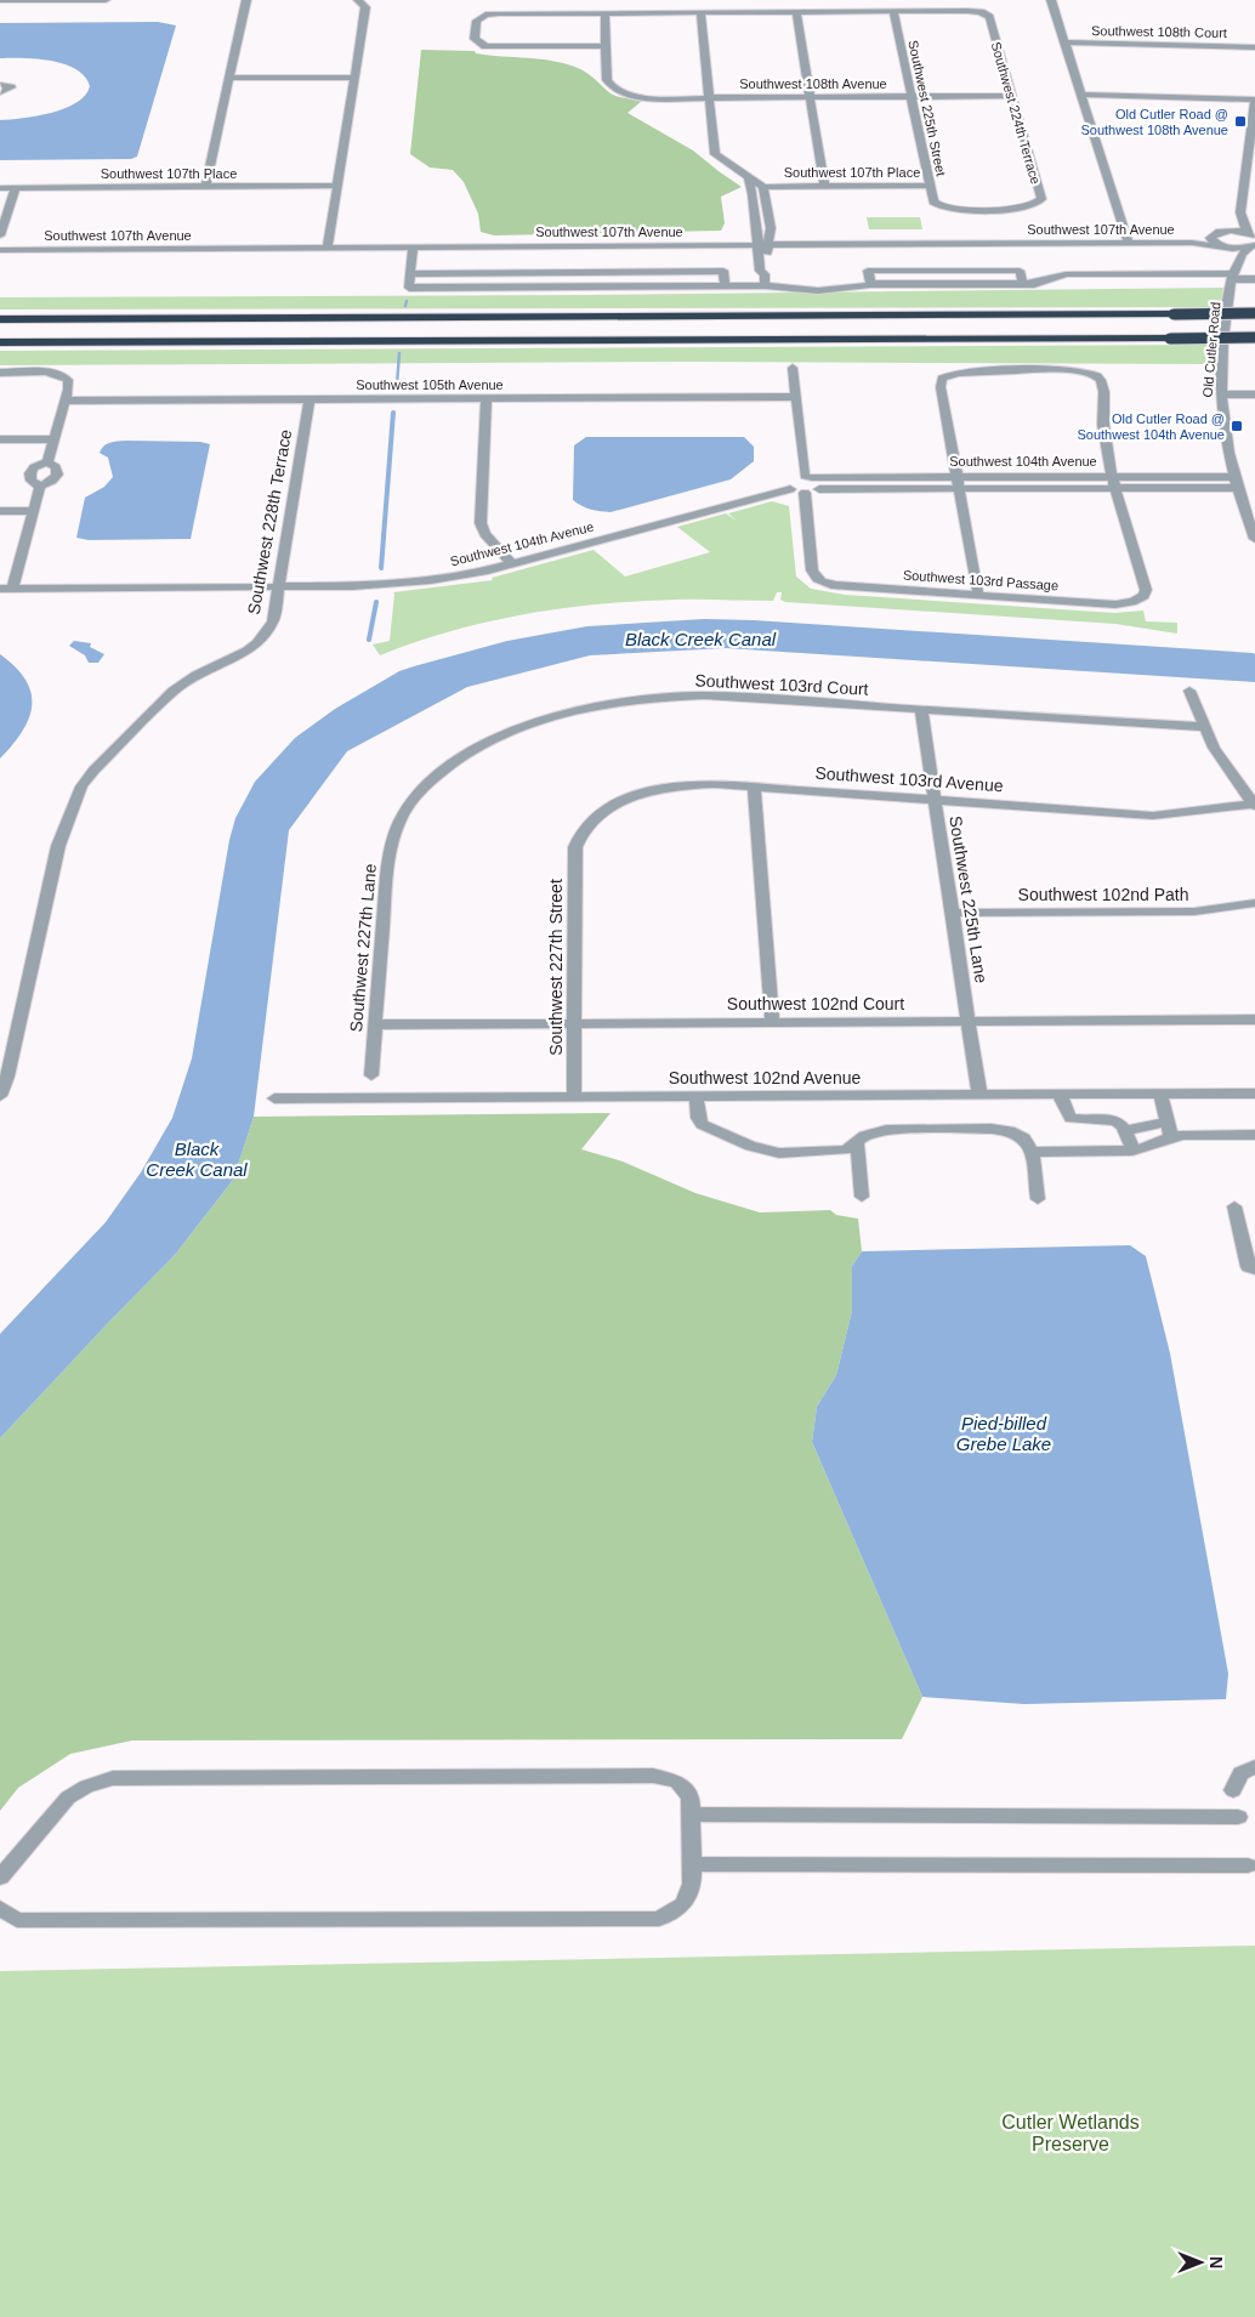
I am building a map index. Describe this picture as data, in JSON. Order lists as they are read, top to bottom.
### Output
{
  "streets": {
    "street": [
      "Southwest 108th Court",
      "Southwest 108th Avenue",
      "Southwest 225th Street",
      "Southwest 224th Terrace",
      "Southwest 107th Place",
      "Southwest 107th Avenue",
      "Old Cutler Road",
      "Southwest 105th Avenue",
      "Southwest 104th Avenue",
      "Southwest 228th Terrace",
      "Southwest 103rd Passage",
      "Southwest 103rd Court",
      "Southwest 103rd Avenue",
      "Southwest 102nd Path",
      "Southwest 225th Lane",
      "Southwest 227th Lane",
      "Southwest 227th Street",
      "Southwest 102nd Court",
      "Southwest 102nd Avenue"
    ]
  },
  "crossings": [
    ["Southwest 108th Avenue", "Southwest 225th Street"],
    ["Southwest 108th Avenue", "Southwest 224th Terrace"],
    ["Southwest 108th Avenue", "Southwest 107th Place"],
    ["Southwest 225th Street", "Southwest 224th Terrace"],
    ["Southwest 225th Street", "Southwest 107th Place"],
    ["Southwest 107th Avenue", "Old Cutler Road"],
    ["Old Cutler Road", "Southwest 104th Avenue"],
    ["Southwest 105th Avenue", "Southwest 228th Terrace"],
    ["Southwest 104th Avenue", "Southwest 228th Terrace"],
    ["Southwest 104th Avenue", "Southwest 103rd Passage"],
    ["Southwest 103rd Court", "Southwest 225th Lane"],
    ["Southwest 103rd Court", "Southwest 227th Lane"],
    ["Southwest 103rd Avenue", "Southwest 225th Lane"],
    ["Southwest 103rd Avenue", "Southwest 227th Street"],
    ["Southwest 102nd Path", "Southwest 225th Lane"],
    ["Southwest 225th Lane", "Southwest 102nd Court"],
    ["Southwest 225th Lane", "Southwest 102nd Avenue"],
    ["Southwest 227th Lane", "Southwest 102nd Court"],
    ["Southwest 227th Street", "Southwest 102nd Court"],
    ["Southwest 227th Street", "Southwest 102nd Avenue"]
  ],
  "water": ["Black Creek Canal", "Pied-billed Grebe Lake"],
  "parks": ["Cutler Wetlands Preserve"],
  "places": {
    "transit": ["Old Cutler Road @ Southwest 108th Avenue", "Old Cutler Road @ Southwest 104th Avenue"]
  },
  "north": "right"
}
